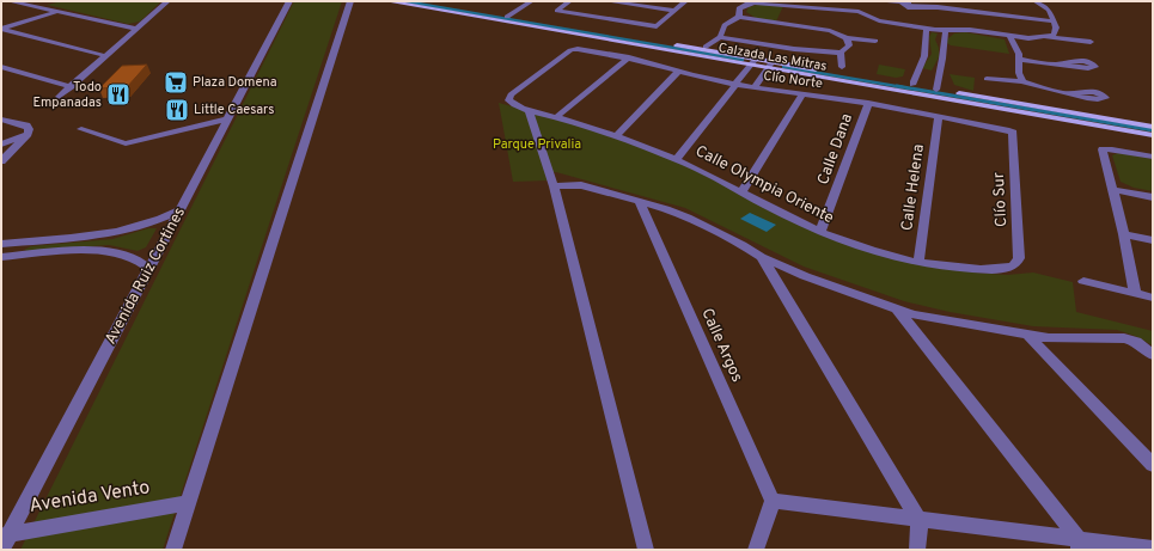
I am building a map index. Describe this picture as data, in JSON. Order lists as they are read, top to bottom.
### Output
{
  "streets": {
    "main road": ["Calzada Las Mitras"],
    "street": [
      "Clío Norte",
      "Calle Dana",
      "Calle Olympia Oriente",
      "Calle Helena",
      "Clío Sur",
      "Avenida Ruiz Cortines",
      "Calle Argos",
      "Avenida Vento"
    ]
  },
  "crossings": [
    ["Clío Norte", "Calle Dana"],
    ["Clío Norte", "Calle Olympia Oriente"],
    ["Clío Norte", "Calle Helena"],
    ["Clío Norte", "Clío Sur"],
    ["Calle Dana", "Calle Olympia Oriente"],
    ["Calle Olympia Oriente", "Calle Helena"],
    ["Calle Olympia Oriente", "Clío Sur"],
    ["Avenida Ruiz Cortines", "Avenida Vento"]
  ],
  "parks": ["Parque Privalia"],
  "places": {
    "supermarket": ["Plaza Domena"],
    "restaurant": ["Todo Empanadas", "Little Caesars"]
  }
}
